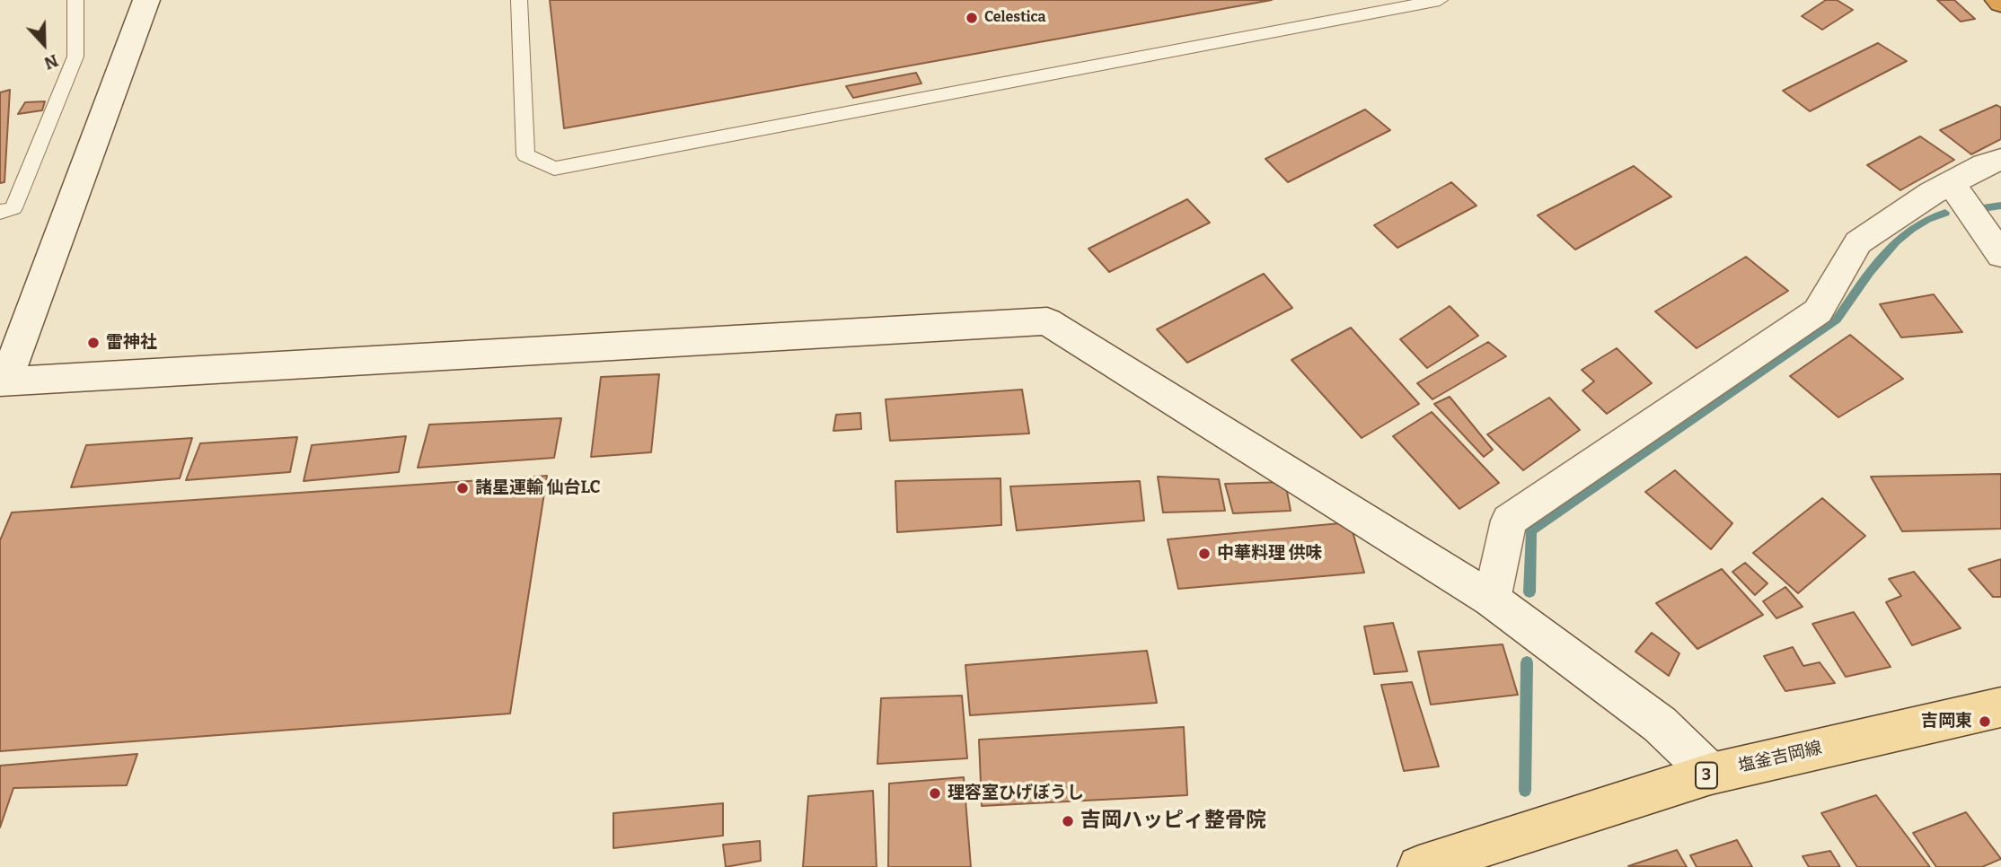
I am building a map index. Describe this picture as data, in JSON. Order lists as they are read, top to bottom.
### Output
{
  "streets": {
    "main road": ["塩釜吉岡線", "3"]
  },
  "places": [
    "Celestica",
    "雷神社",
    "諸星運輸 仙台LC",
    "中華料理 供味",
    "吉岡東",
    "理容室ひげぼうし",
    "吉岡ハッピィ整骨院"
  ],
  "north": "bottom"
}
